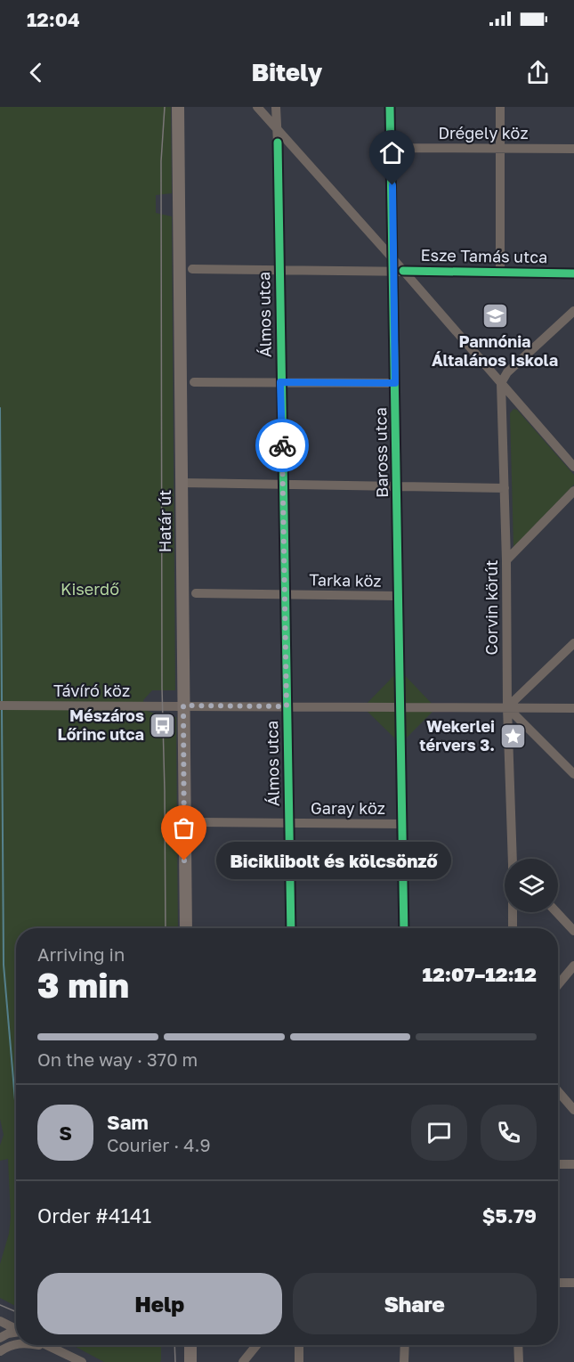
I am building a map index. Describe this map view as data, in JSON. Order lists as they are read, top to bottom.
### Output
{
  "streets": {
    "main road": ["Határ út"],
    "street": [
      "Drégely köz",
      "Esze Tamás utca",
      "Álmos utca",
      "Baross utca",
      "Tarka köz",
      "Corvin körút",
      "Távíró köz",
      "Garay köz"
    ]
  },
  "crossings": [
    ["Esze Tamás utca", "Álmos utca"],
    ["Esze Tamás utca", "Baross utca"],
    ["Álmos utca", "Tarka köz"],
    ["Álmos utca", "Garay köz"],
    ["Baross utca", "Tarka köz"],
    ["Baross utca", "Garay köz"],
    ["Határ út", "Távíró köz"]
  ],
  "parks": ["Kiserdő"],
  "places": {
    "school or university": ["Pannónia Általános Iskola"],
    "bus stop": ["Mészáros Lőrinc utca"],
    "place": ["Wekerlei térvers 3."],
    "other": ["Biciklibolt és kölcsönző"]
  },
  "page": {
    "status": "12:04",
    "header": "Bitely",
    "bubble": "Biciklibolt és kölcsönző",
    "heading": ["3 min", "Arriving in", "12:07–12:12"],
    "panel": [
      "Sam",
      "Courier · 4.9",
      "Order #4141",
      "$5.79"
    ],
    "bar": "On the way · 370 m",
    "round": "S",
    "buttons": ["Help", "Share"]
  }
}
